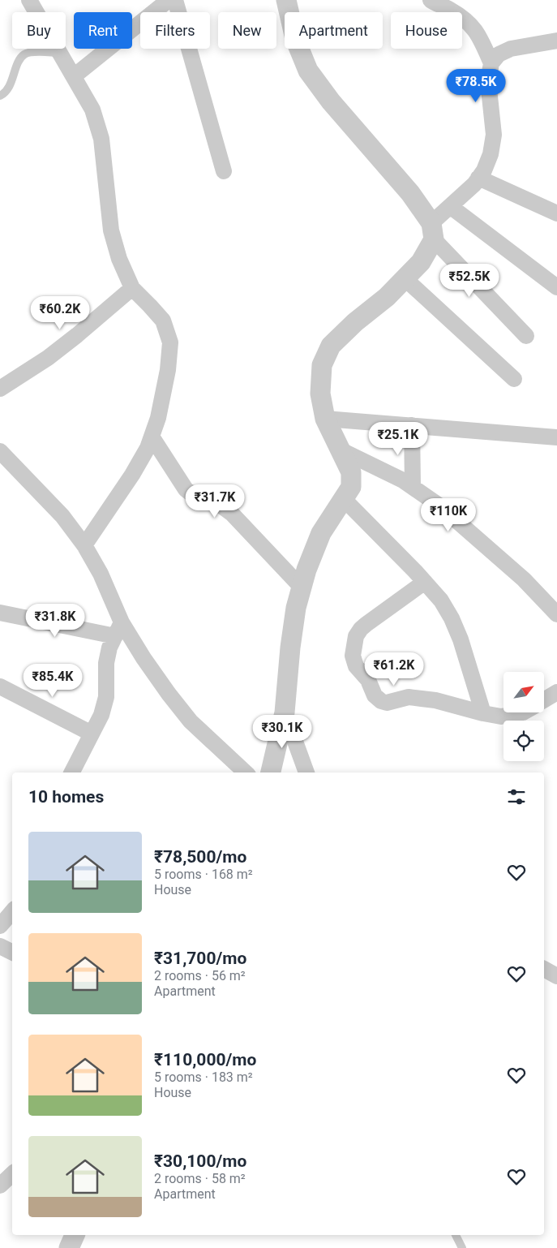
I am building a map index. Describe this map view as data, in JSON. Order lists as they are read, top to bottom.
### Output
{
  "north": "top right",
  "page": {
    "chip": [
      "Buy",
      "Rent",
      "Filters",
      "New",
      "Apartment",
      "House"
    ],
    "price": [
      "₹78.5K",
      "₹52.5K",
      "₹60.2K",
      "₹25.1K",
      "₹31.7K",
      "₹110K",
      "₹31.8K",
      "₹61.2K",
      "₹85.4K",
      "₹30.1K"
    ],
    "heading": "10 homes",
    "list": [
      {
        "name": "₹78,500/mo",
        "note": "5 rooms · 168 m² · House"
      },
      {
        "name": "₹31,700/mo",
        "note": "2 rooms · 56 m² · Apartment"
      },
      {
        "name": "₹110,000/mo",
        "note": "5 rooms · 183 m² · House"
      },
      {
        "name": "₹30,100/mo",
        "note": "2 rooms · 58 m² · Apartment"
      }
    ]
  }
}
